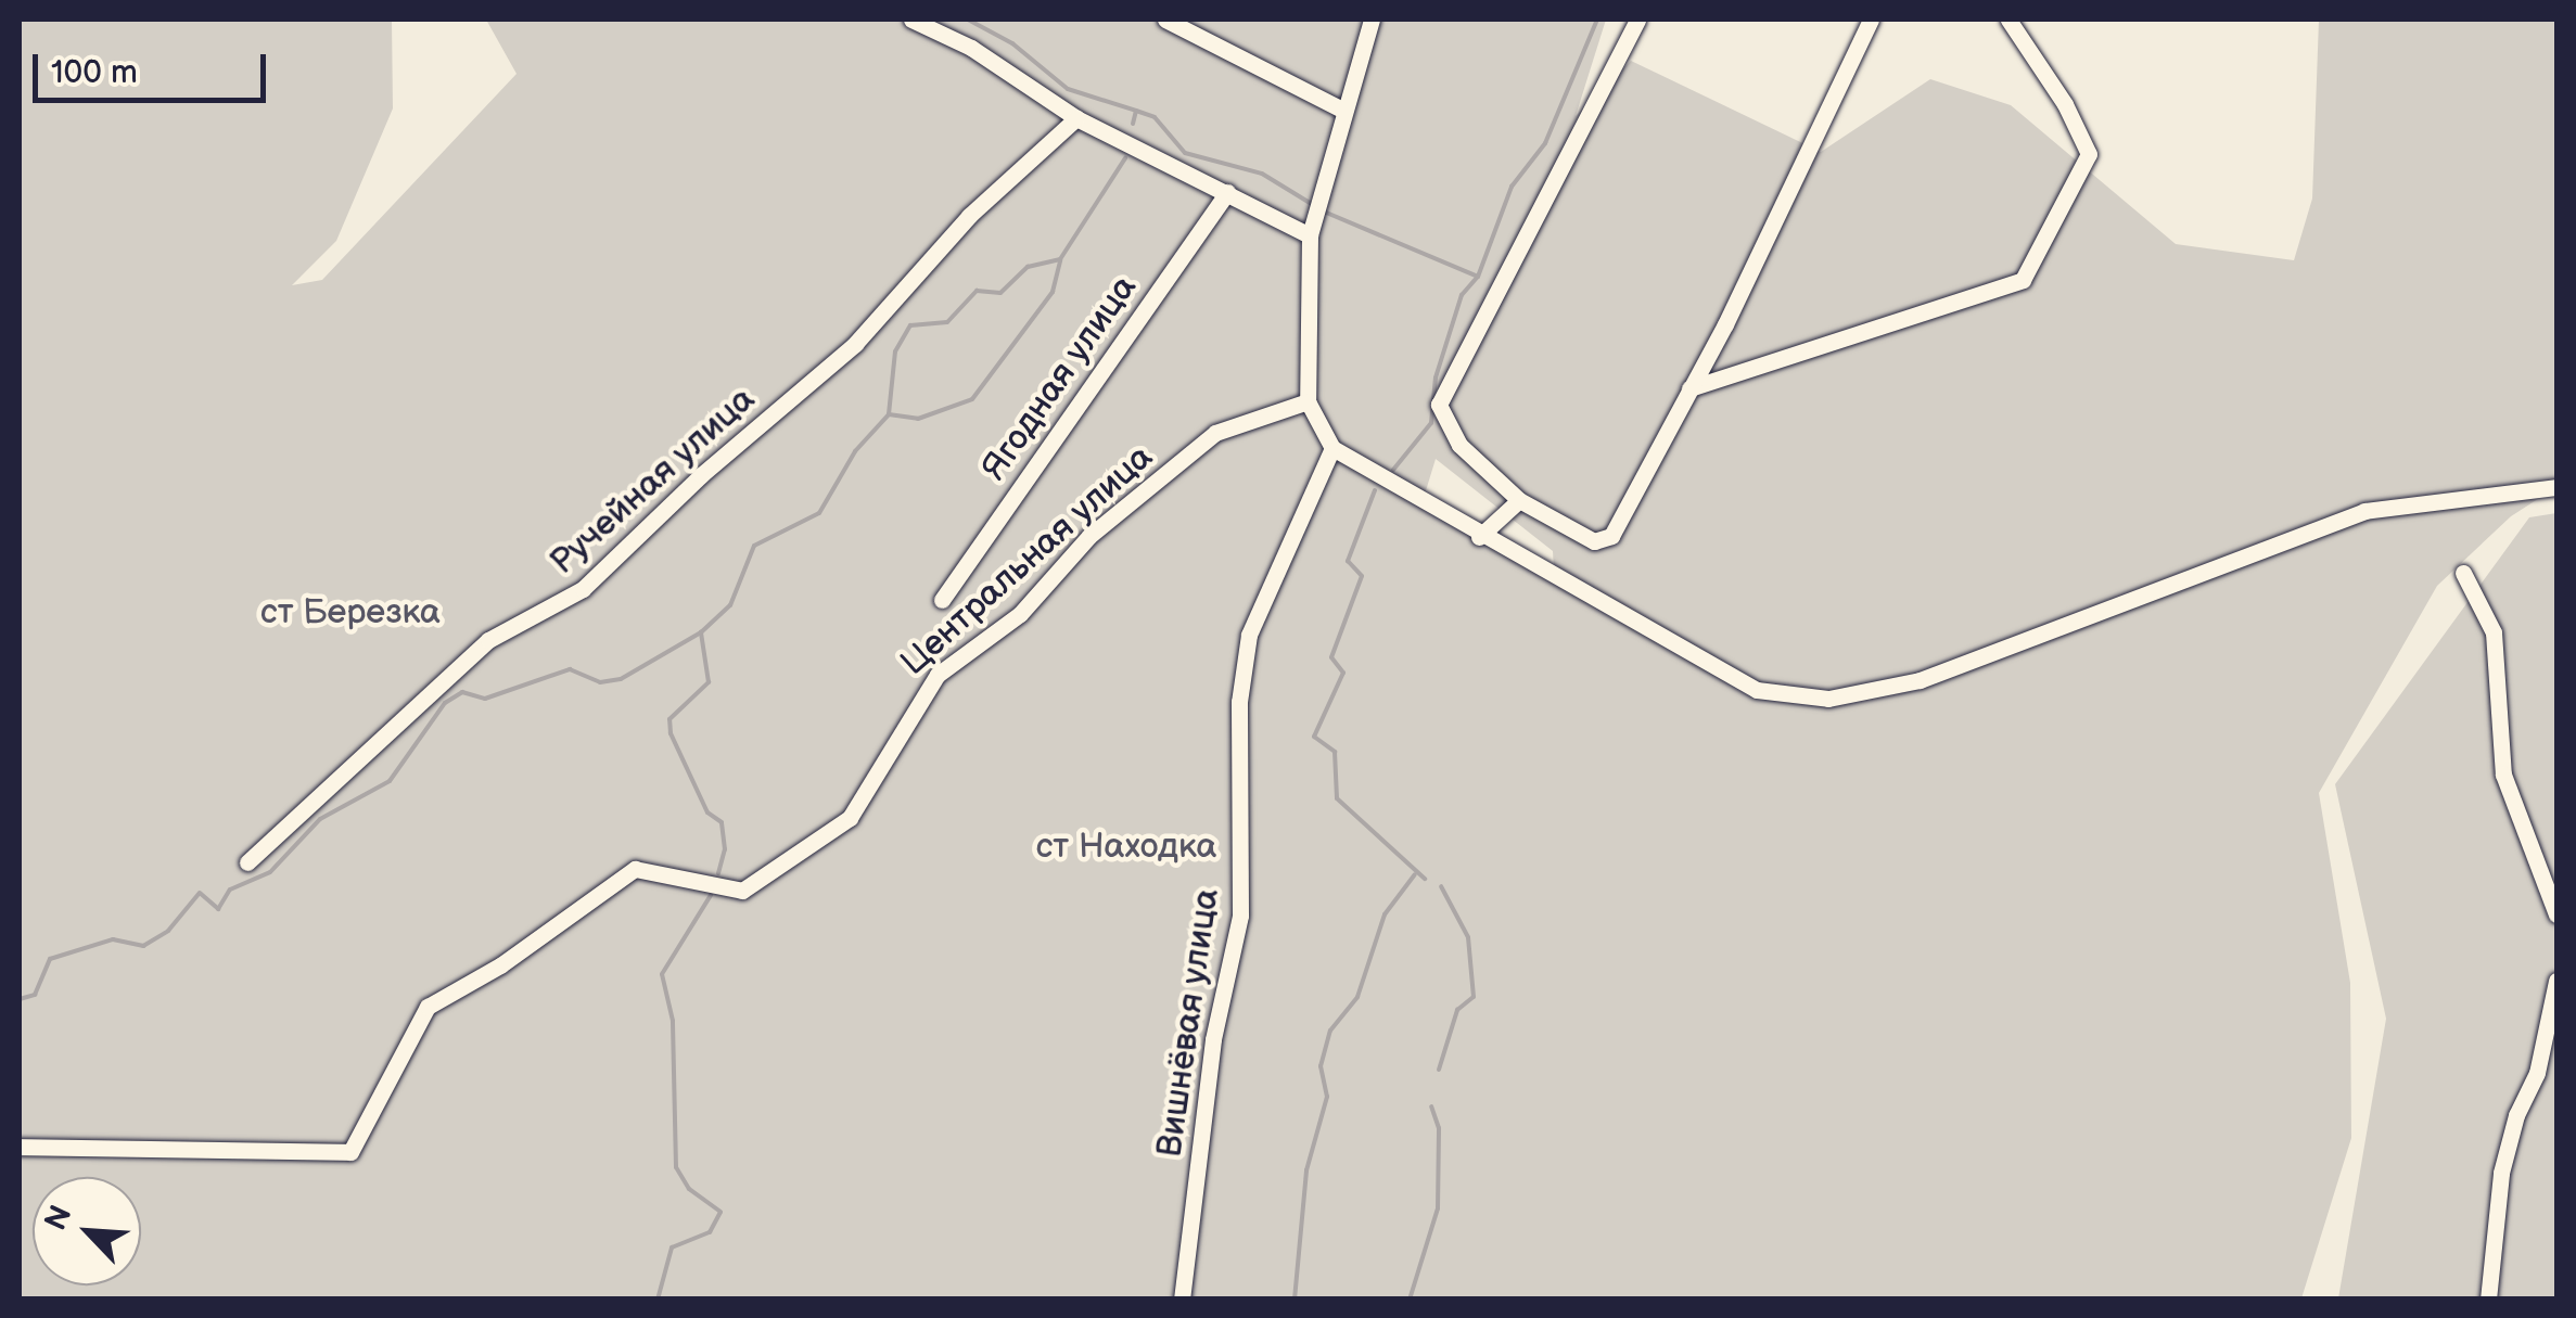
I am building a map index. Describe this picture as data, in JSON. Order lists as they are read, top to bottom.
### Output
{
  "streets": {
    "street": [
      "Ягодная улица",
      "Ручейная улица",
      "Центральная улица",
      "Вишнёвая улица"
    ]
  },
  "parks": ["ст Березка", "ст Находка"],
  "scale_bar": "100 m",
  "north": "top left"
}
